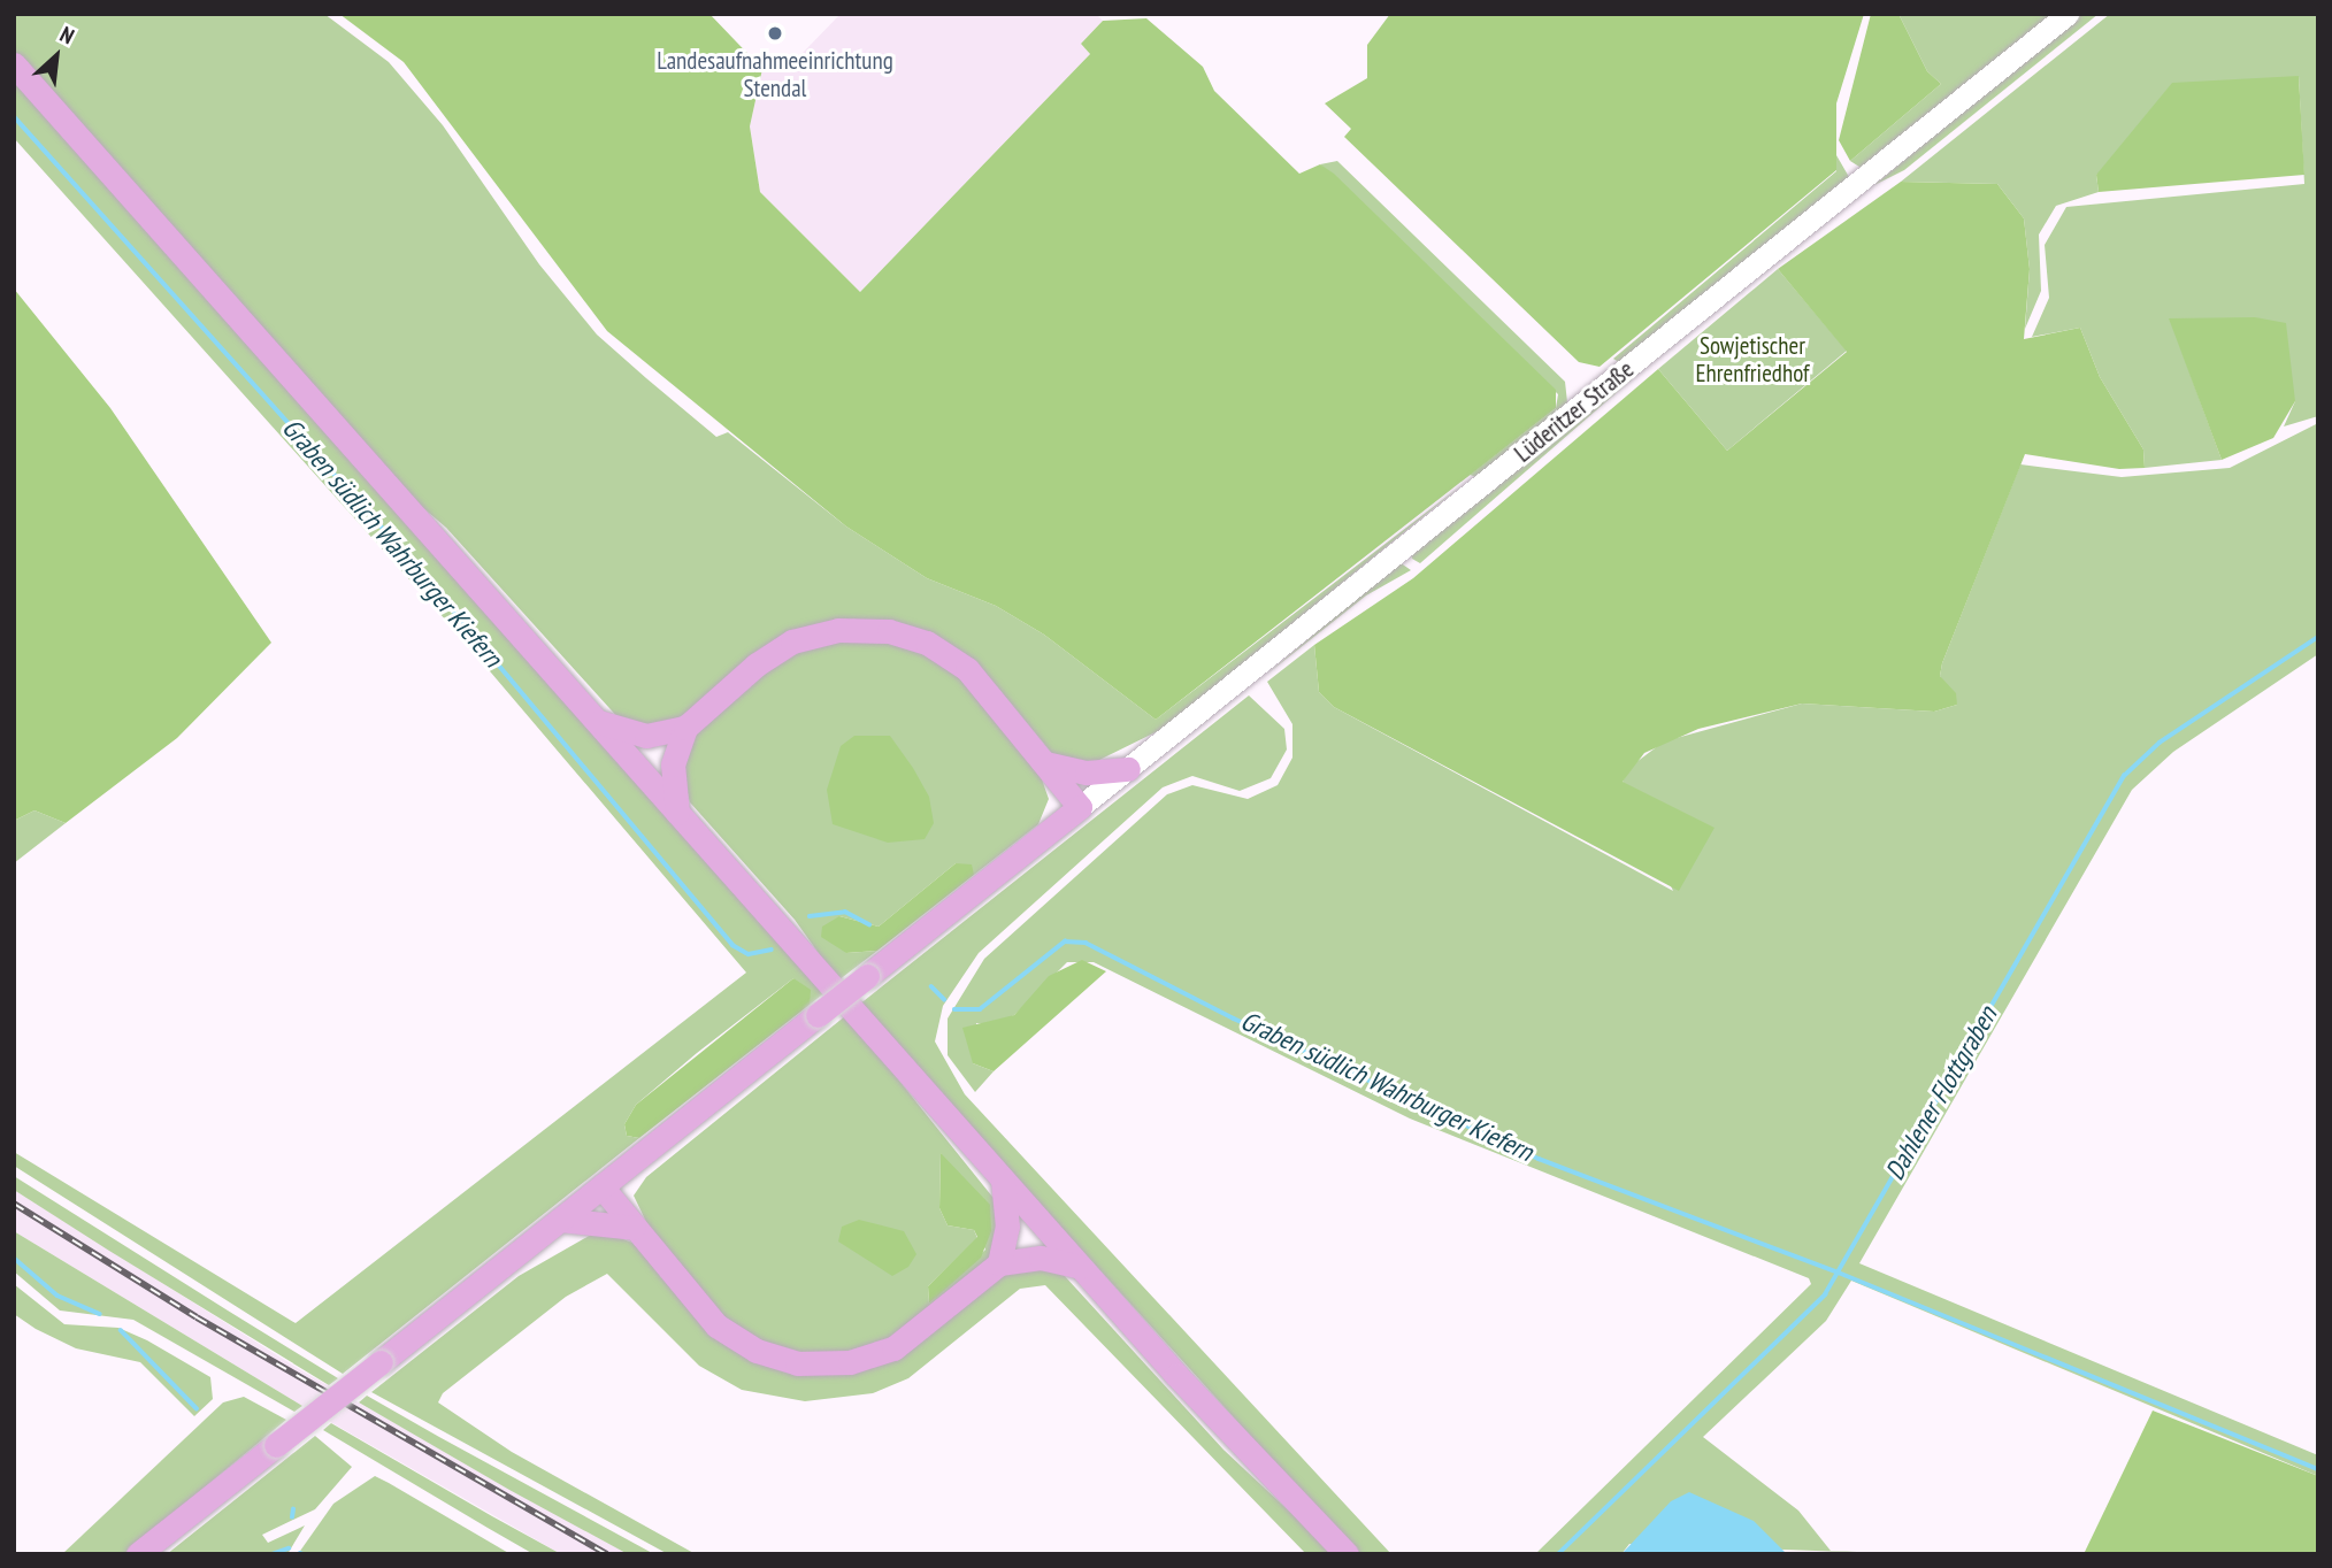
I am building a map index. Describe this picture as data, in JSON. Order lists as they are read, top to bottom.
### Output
{
  "streets": {
    "main road": ["Lüderitzer Straße"]
  },
  "water": ["Graben südlich Wahrburger Kiefern", "Dahlener Flottgraben"],
  "parks": ["Sowjetischer Ehrenfriedhof"],
  "places": ["Landesaufnahmeeinrichtung Stendal"],
  "north": "top right"
}
